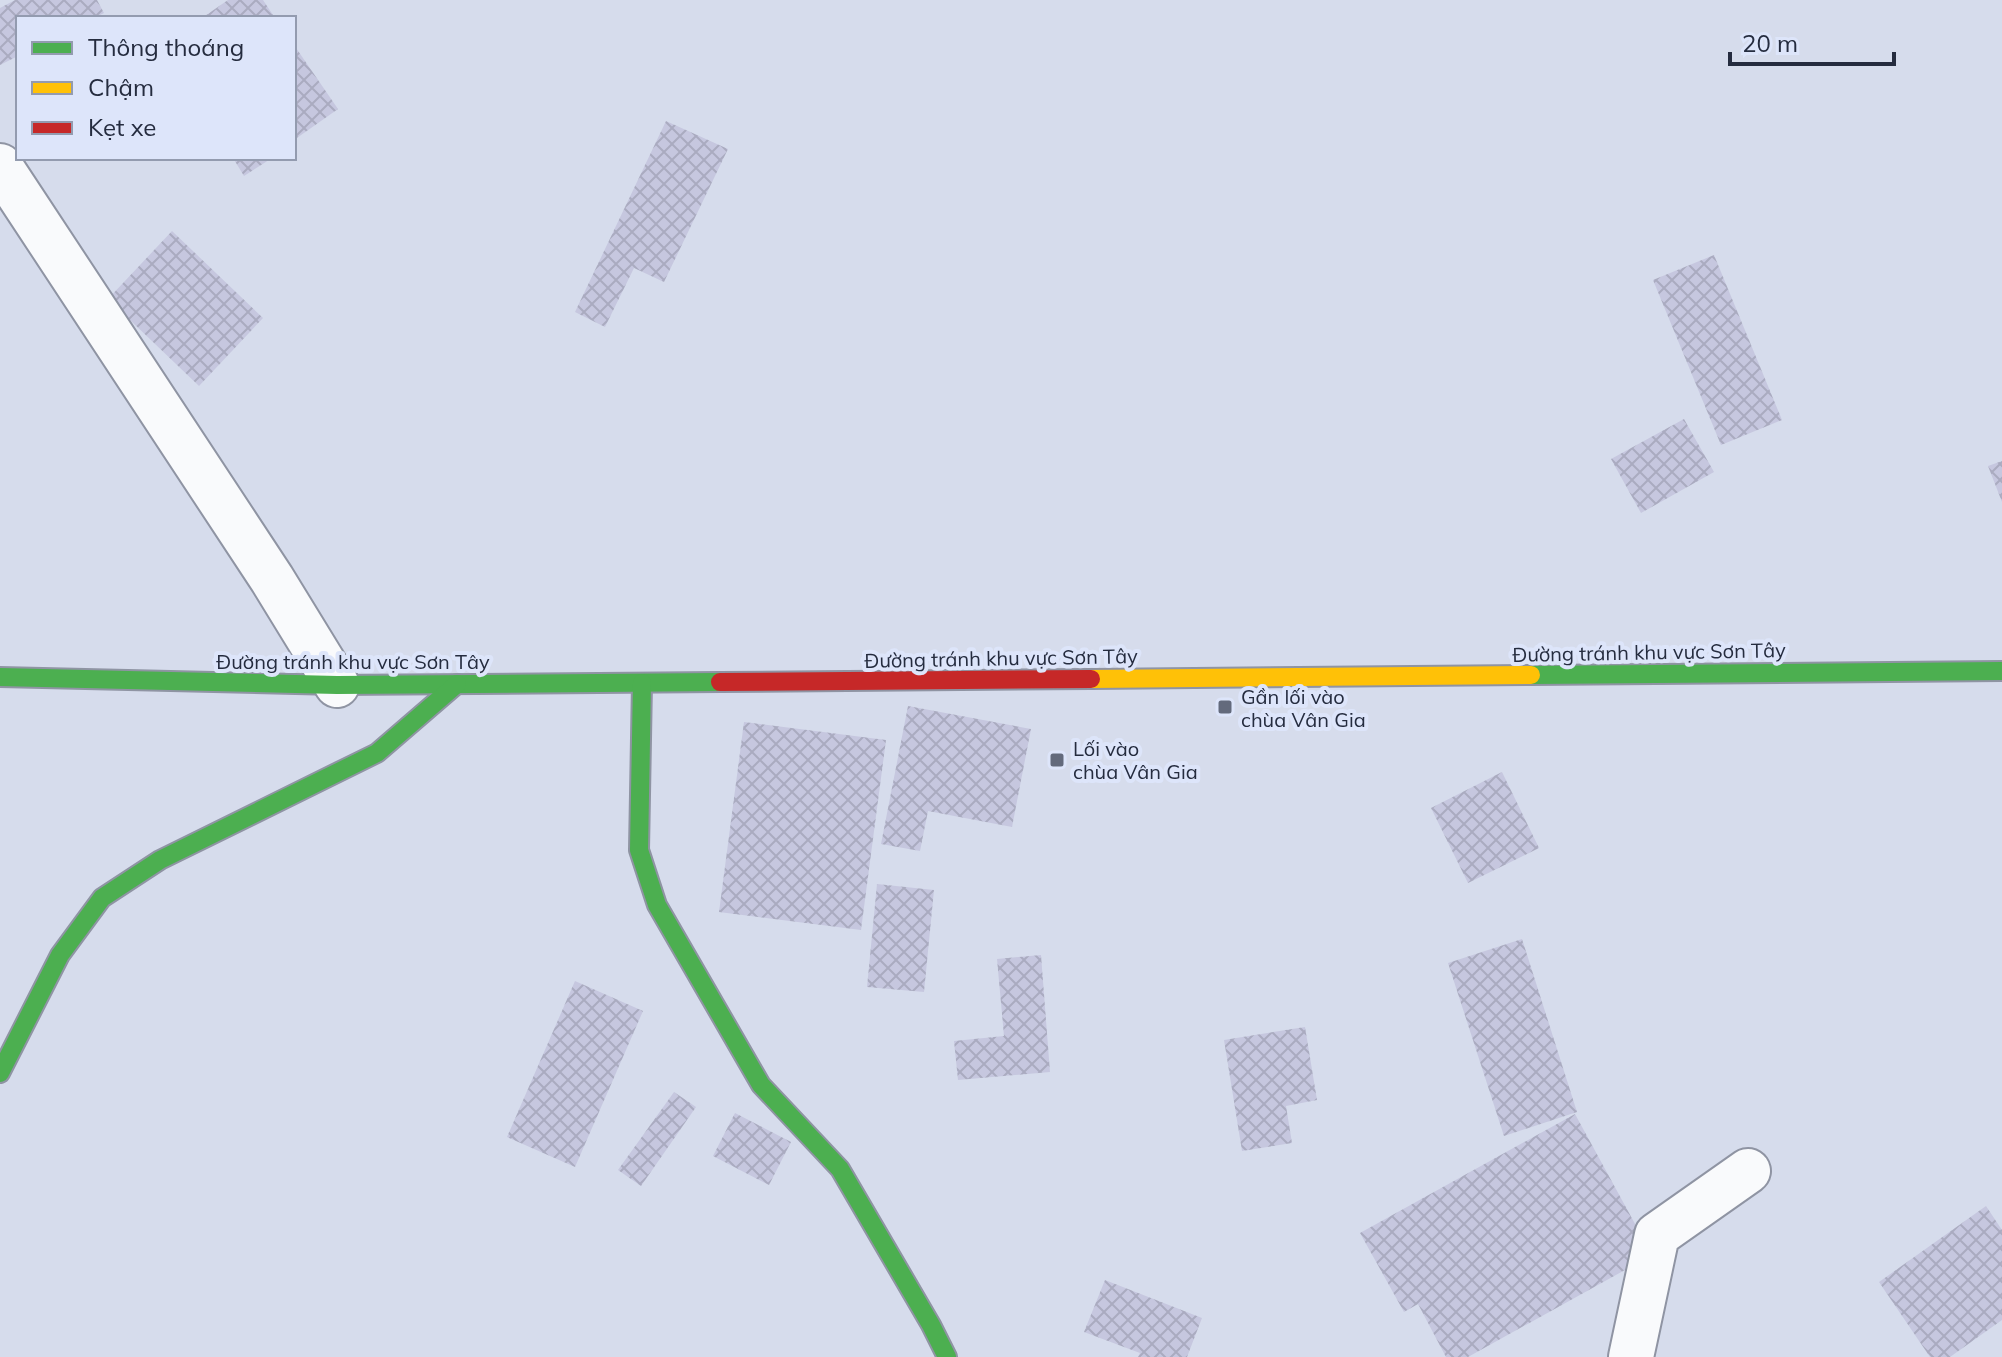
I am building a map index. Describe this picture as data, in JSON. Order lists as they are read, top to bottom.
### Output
{
  "streets": {
    "main road": ["Đường tránh khu vực Sơn Tây"]
  },
  "places": {
    "transit": ["Gần lối vào chùa Vân Gia", "Lối vào chùa Vân Gia"]
  },
  "legend": ["Thông thoáng", "Chậm", "Kẹt xe"],
  "scale_bar": "20 m"
}
